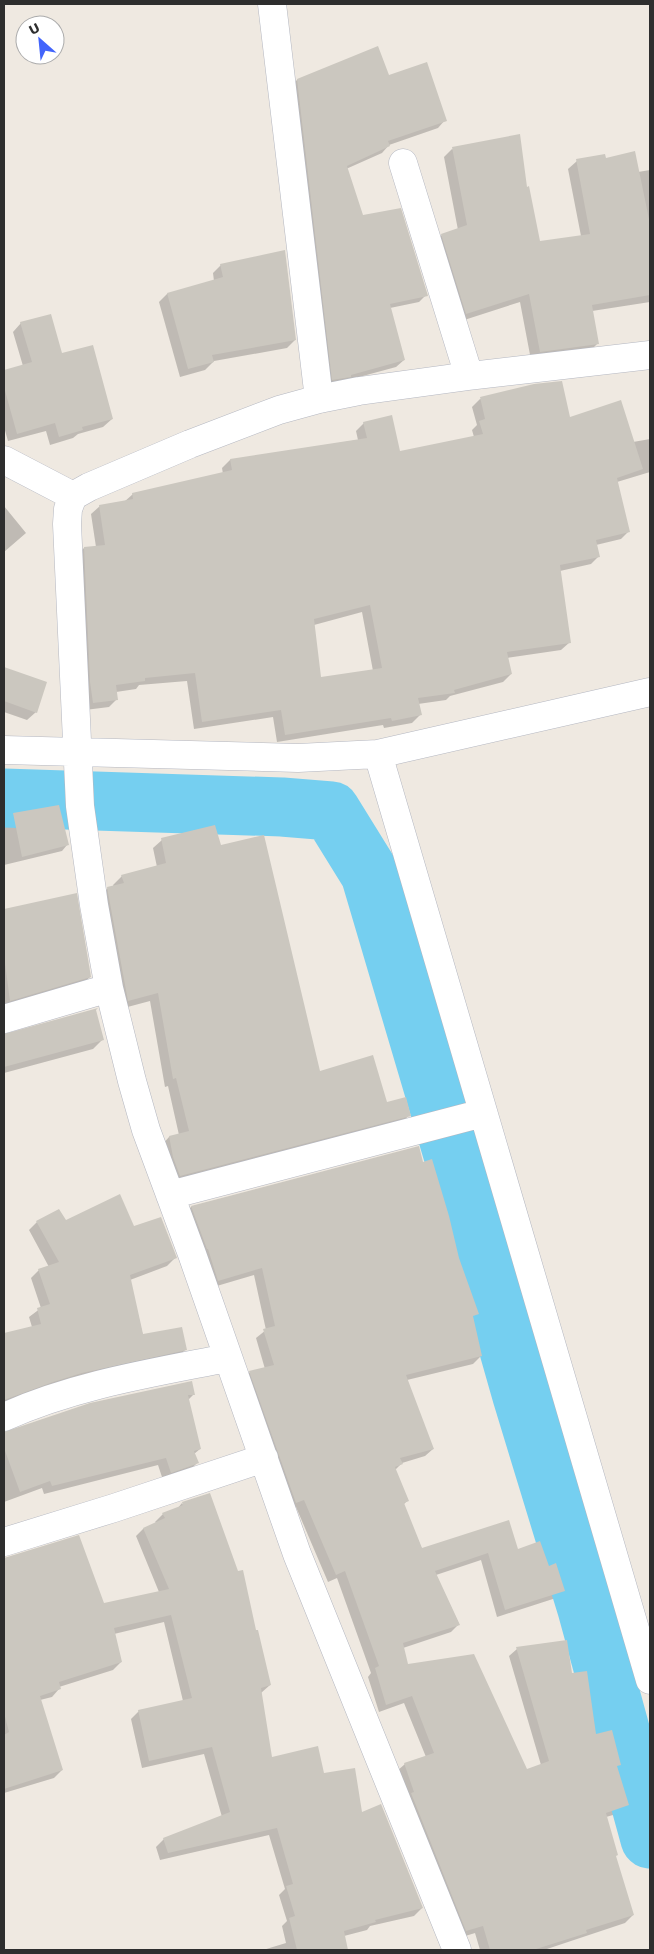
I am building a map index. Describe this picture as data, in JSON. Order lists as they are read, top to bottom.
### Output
{
  "north": "top left"
}
